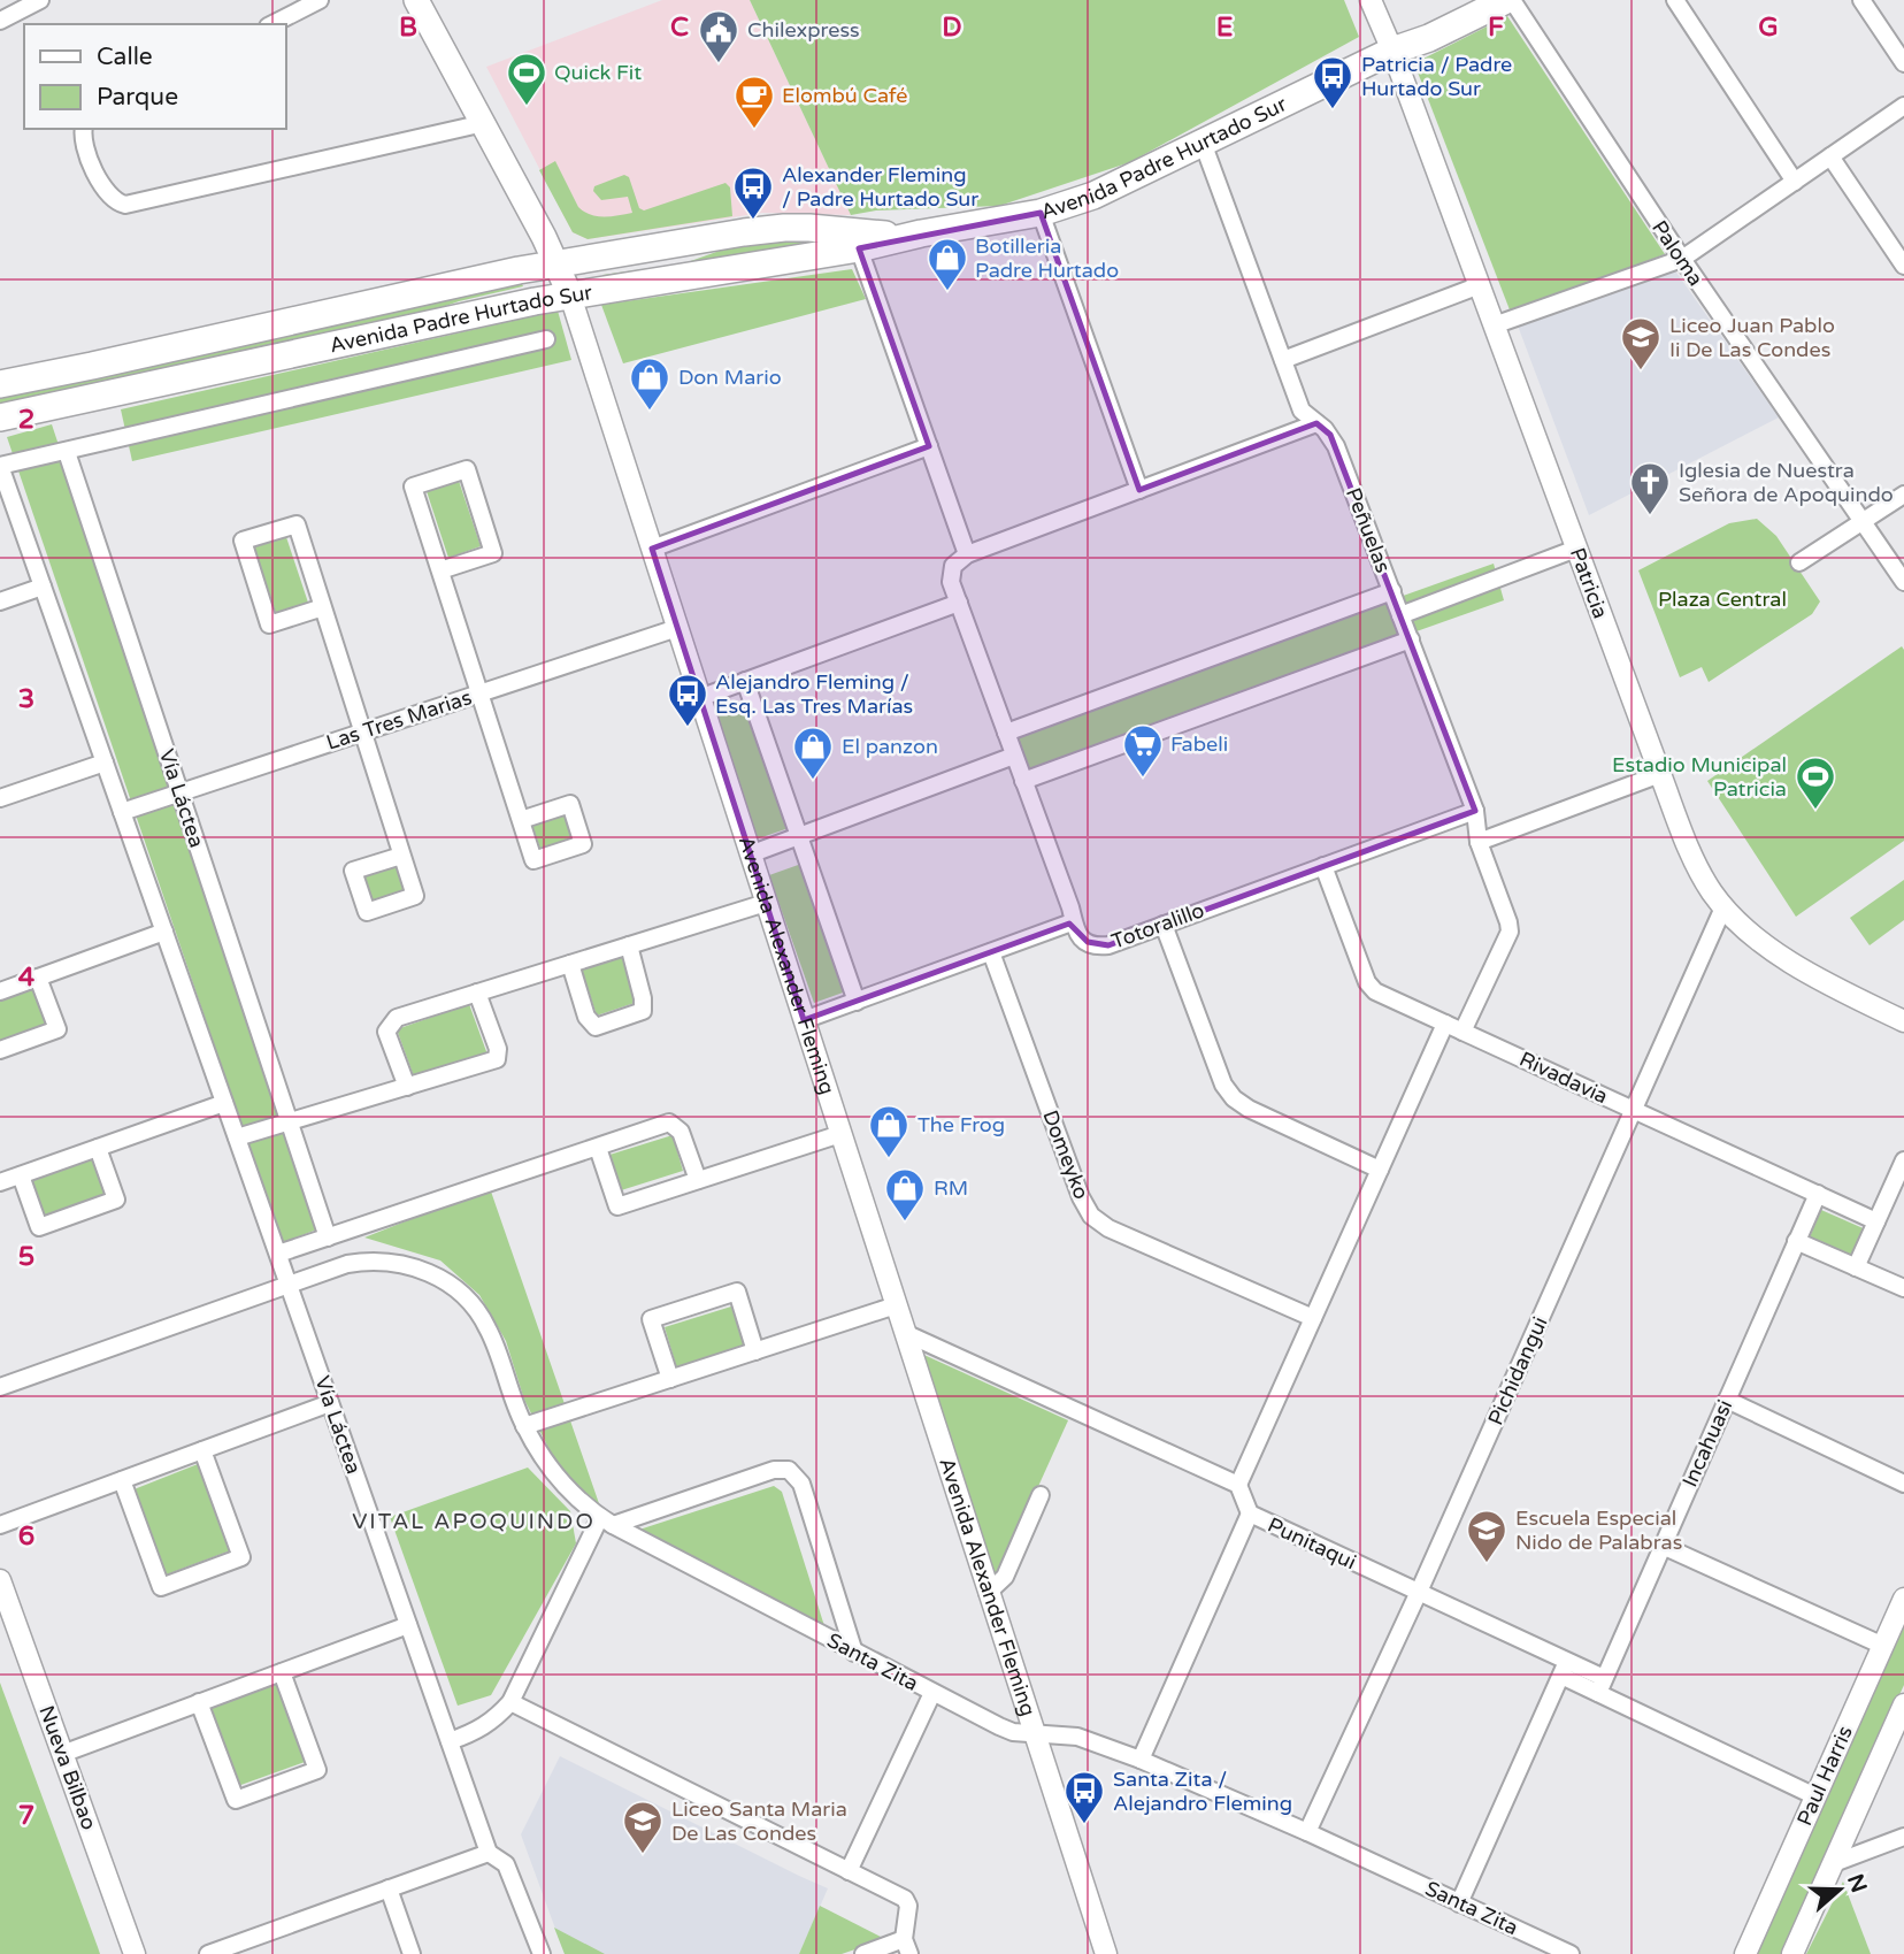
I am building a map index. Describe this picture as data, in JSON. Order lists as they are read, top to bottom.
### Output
{
  "streets": {
    "main road": ["Avenida Padre Hurtado Sur", "Avenida Alexander Fleming"],
    "street": [
      "Paloma",
      "Peñuelas",
      "Patricia",
      "Las Tres Marias",
      "Vía Láctea",
      "Totoralillo",
      "Rivadavia",
      "Domeyko",
      "Pichidangui",
      "Incahuasi",
      "Punitaqui",
      "Santa Zita",
      "Nueva Bilbao",
      "Paul Harris"
    ]
  },
  "crossings": [
    ["Avenida Padre Hurtado Sur", "Paloma"],
    ["Avenida Padre Hurtado Sur", "Peñuelas"],
    ["Avenida Padre Hurtado Sur", "Patricia"],
    ["Avenida Padre Hurtado Sur", "Vía Láctea"],
    ["Avenida Padre Hurtado Sur", "Avenida Alexander Fleming"],
    ["Peñuelas", "Totoralillo"],
    ["Peñuelas", "Rivadavia"],
    ["Patricia", "Pichidangui"],
    ["Las Tres Marias", "Vía Láctea"],
    ["Las Tres Marias", "Avenida Alexander Fleming"],
    ["Vía Láctea", "Santa Zita"],
    ["Totoralillo", "Rivadavia"],
    ["Avenida Alexander Fleming", "Santa Zita"],
    ["Rivadavia", "Pichidangui"],
    ["Rivadavia", "Incahuasi"],
    ["Pichidangui", "Punitaqui"],
    ["Pichidangui", "Santa Zita"],
    ["Incahuasi", "Punitaqui"],
    ["Punitaqui", "Paul Harris"]
  ],
  "districts": ["VITAL APOQUINDO"],
  "parks": ["Plaza Central"],
  "places": {
    "public building": ["Chilexpress"],
    "sports": ["Quick Fit", "Estadio Municipal Patricia"],
    "bus stop": [
      "Patricia / Padre Hurtado Sur",
      "Alexander Fleming / Padre Hurtado Sur",
      "Alejandro Fleming / Esq. Las Tres Marías",
      "Santa Zita / Alejandro Fleming"
    ],
    "cafe": ["Elombú Café"],
    "shop": [
      "Botilleria Padre Hurtado",
      "Don Mario",
      "El panzon",
      "The Frog",
      "RM"
    ],
    "school or university": ["Liceo Juan Pablo Ii De Las Condes", "Escuela Especial Nido de Palabras", "Liceo Santa Maria De Las Condes"],
    "church": ["Iglesia de Nuestra Señora de Apoquindo"],
    "supermarket": ["Fabeli"]
  },
  "legend": ["Calle", "Parque"],
  "north": "right",
  "grid": {
    "columns": [
      "B",
      "C",
      "D",
      "E",
      "F",
      "G"
    ],
    "rows": [
      "2",
      "3",
      "4",
      "5",
      "6",
      "7"
    ]
  }
}
